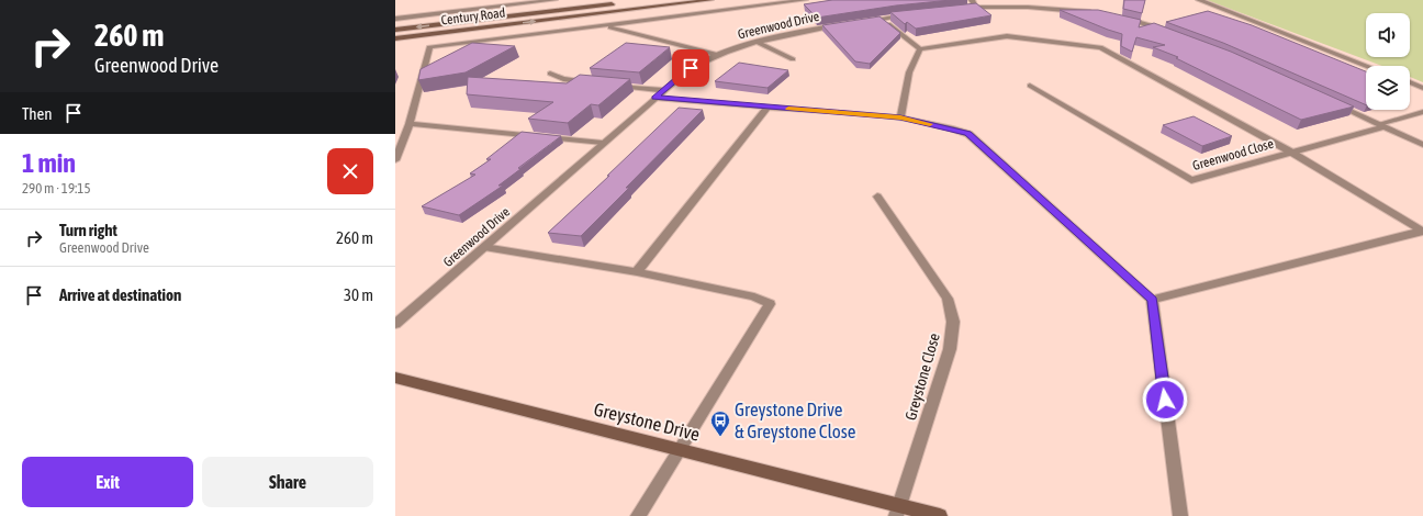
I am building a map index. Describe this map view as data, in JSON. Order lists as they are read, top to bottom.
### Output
{
  "streets": {
    "main road": ["Century Road", "Greystone Drive"],
    "street": ["Greenwood Drive", "Greenwood Close", "Greystone Close"]
  },
  "crossings": [
    ["Greystone Close", "Greystone Drive"]
  ],
  "places": {
    "bus stop": ["Greystone Drive & Greystone Close"]
  },
  "page": {
    "turn": ["260 m", "Greenwood Drive"],
    "then": "Then",
    "heading": ["1 min", "290 m · 19:15"],
    "list": [
      {
        "name": "Turn right",
        "note": "Greenwood Drive",
        "value": "260 m"
      },
      {
        "name": "Arrive at destination",
        "value": "30 m"
      }
    ],
    "buttons": ["Exit", "Share"]
  }
}
